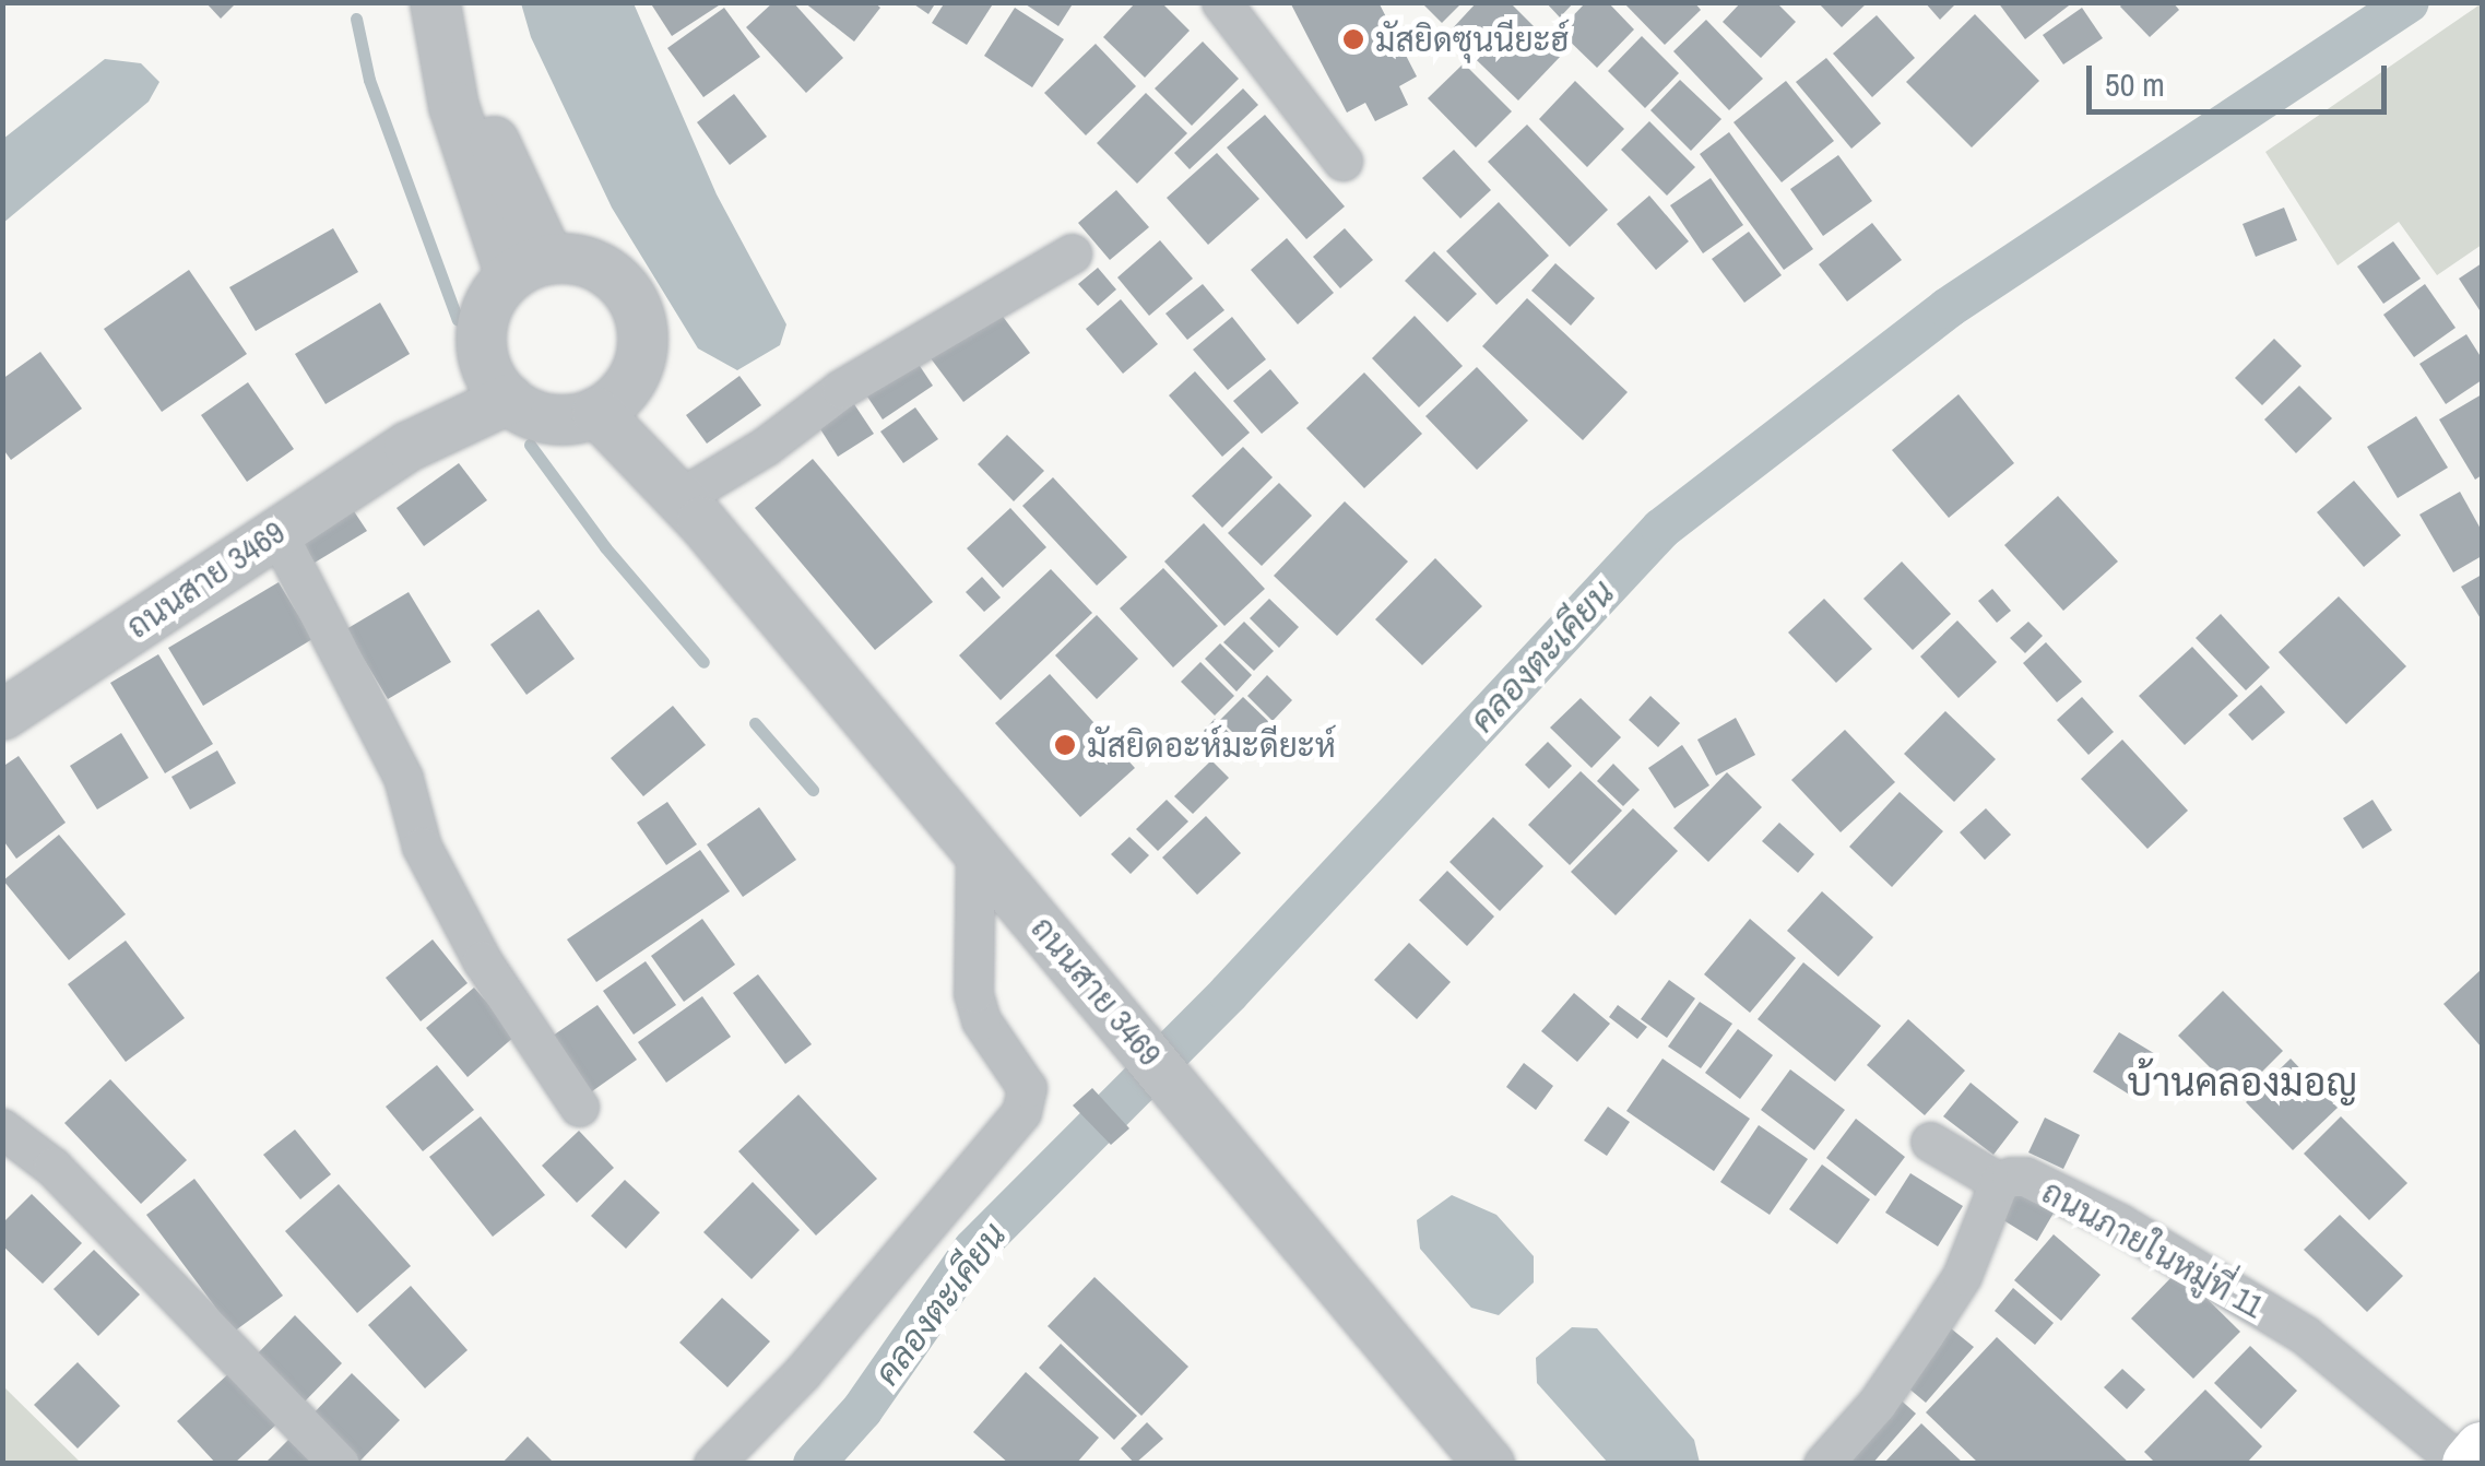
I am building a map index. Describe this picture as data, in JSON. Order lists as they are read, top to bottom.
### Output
{
  "streets": {
    "street": ["ถนนสาย 3469", "ถนนภายในหมู่ที่ 11"]
  },
  "districts": ["บ้านคลองมอญ"],
  "water": ["คลองตะเคียน"],
  "places": ["มัสยิดซุนนียะฮ์", "มัสยิดอะห์มะดียะห์"],
  "scale_bar": "50 m"
}
